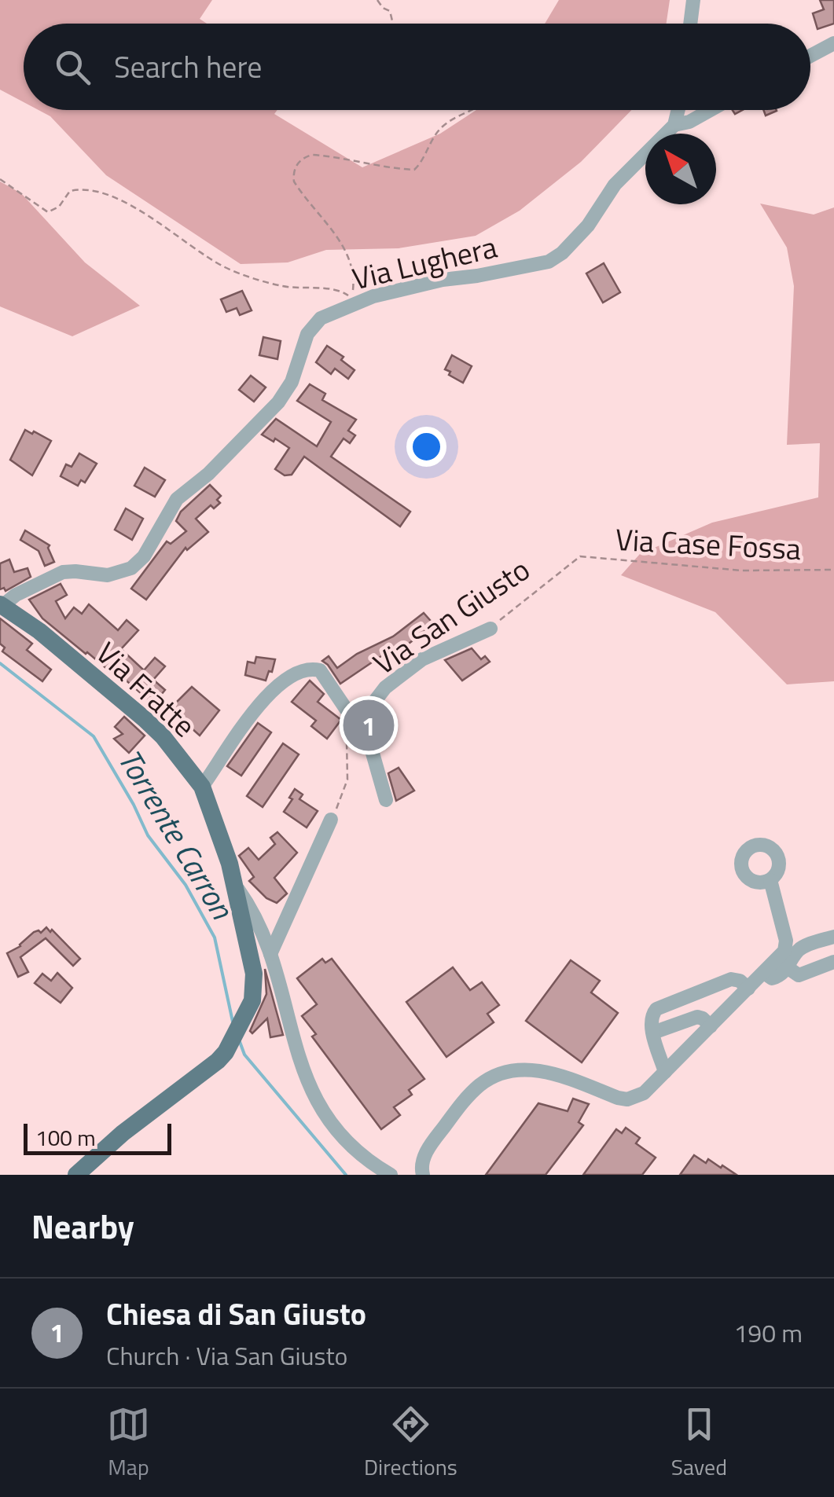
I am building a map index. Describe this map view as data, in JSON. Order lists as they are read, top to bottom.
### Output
{
  "streets": {
    "main road": ["Via Fratte"],
    "street": ["Via Lughera", "Via San Giusto"],
    "path": ["Via Case Fossa"]
  },
  "crossings": [
    ["Via Lughera", "Via Fratte"],
    ["Via Case Fossa", "Via San Giusto"]
  ],
  "water": ["Torrente Carron"],
  "scale_bar": "100 m",
  "north": "top left",
  "page": {
    "search": "Search here",
    "pins": "1",
    "scale": "100 m",
    "heading": "Nearby",
    "list": [
      {
        "mark": "1",
        "name": "Chiesa di San Giusto",
        "note": "Church · Via San Giusto",
        "value": "190 m"
      }
    ],
    "nav": ["Map", "Directions", "Saved"]
  }
}
